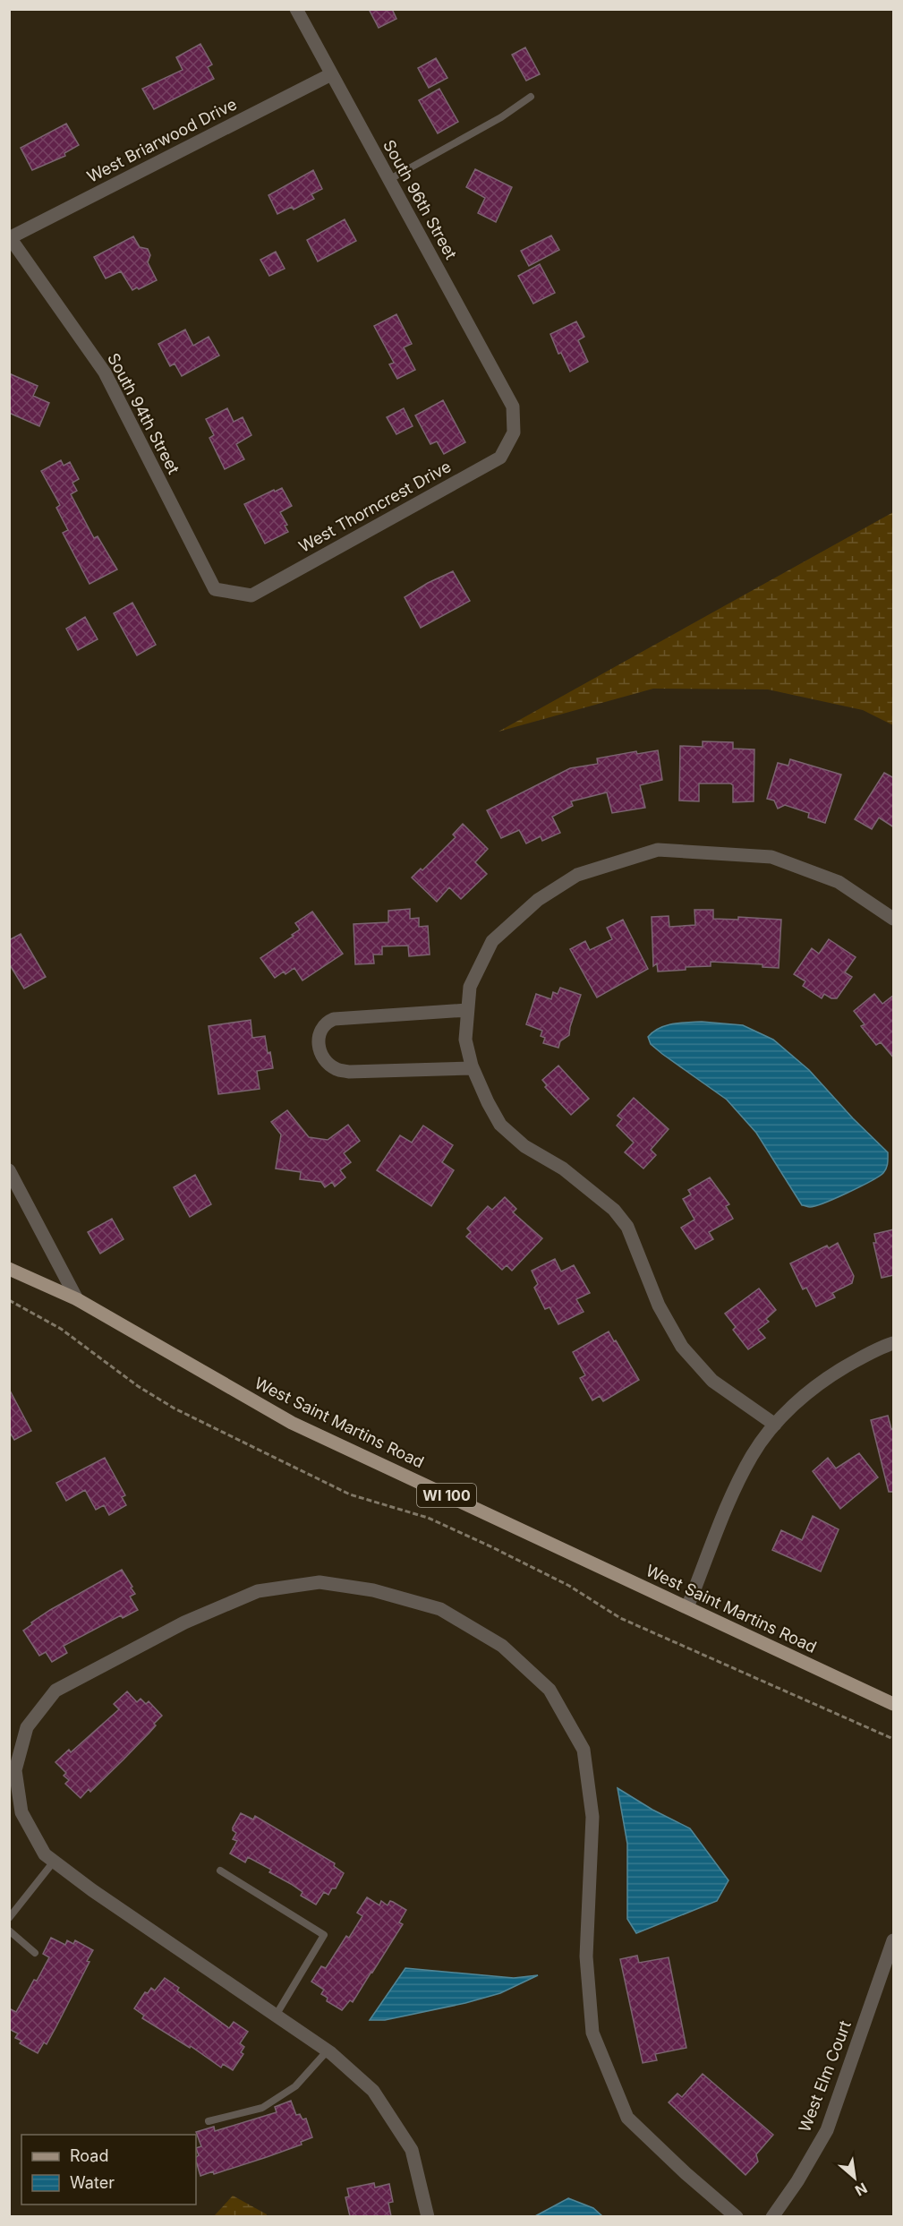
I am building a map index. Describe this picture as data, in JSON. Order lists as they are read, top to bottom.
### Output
{
  "streets": {
    "main road": ["West Saint Martins Road", "WI 100"],
    "street": [
      "West Briarwood Drive",
      "South 96th Street",
      "South 94th Street",
      "West Thorncrest Drive",
      "West Elm Court"
    ]
  },
  "crossings": [
    ["West Briarwood Drive", "South 96th Street"],
    ["West Briarwood Drive", "South 94th Street"],
    ["South 96th Street", "West Thorncrest Drive"],
    ["South 94th Street", "West Thorncrest Drive"]
  ],
  "legend": ["Road", "Water"],
  "north": "bottom right"
}
